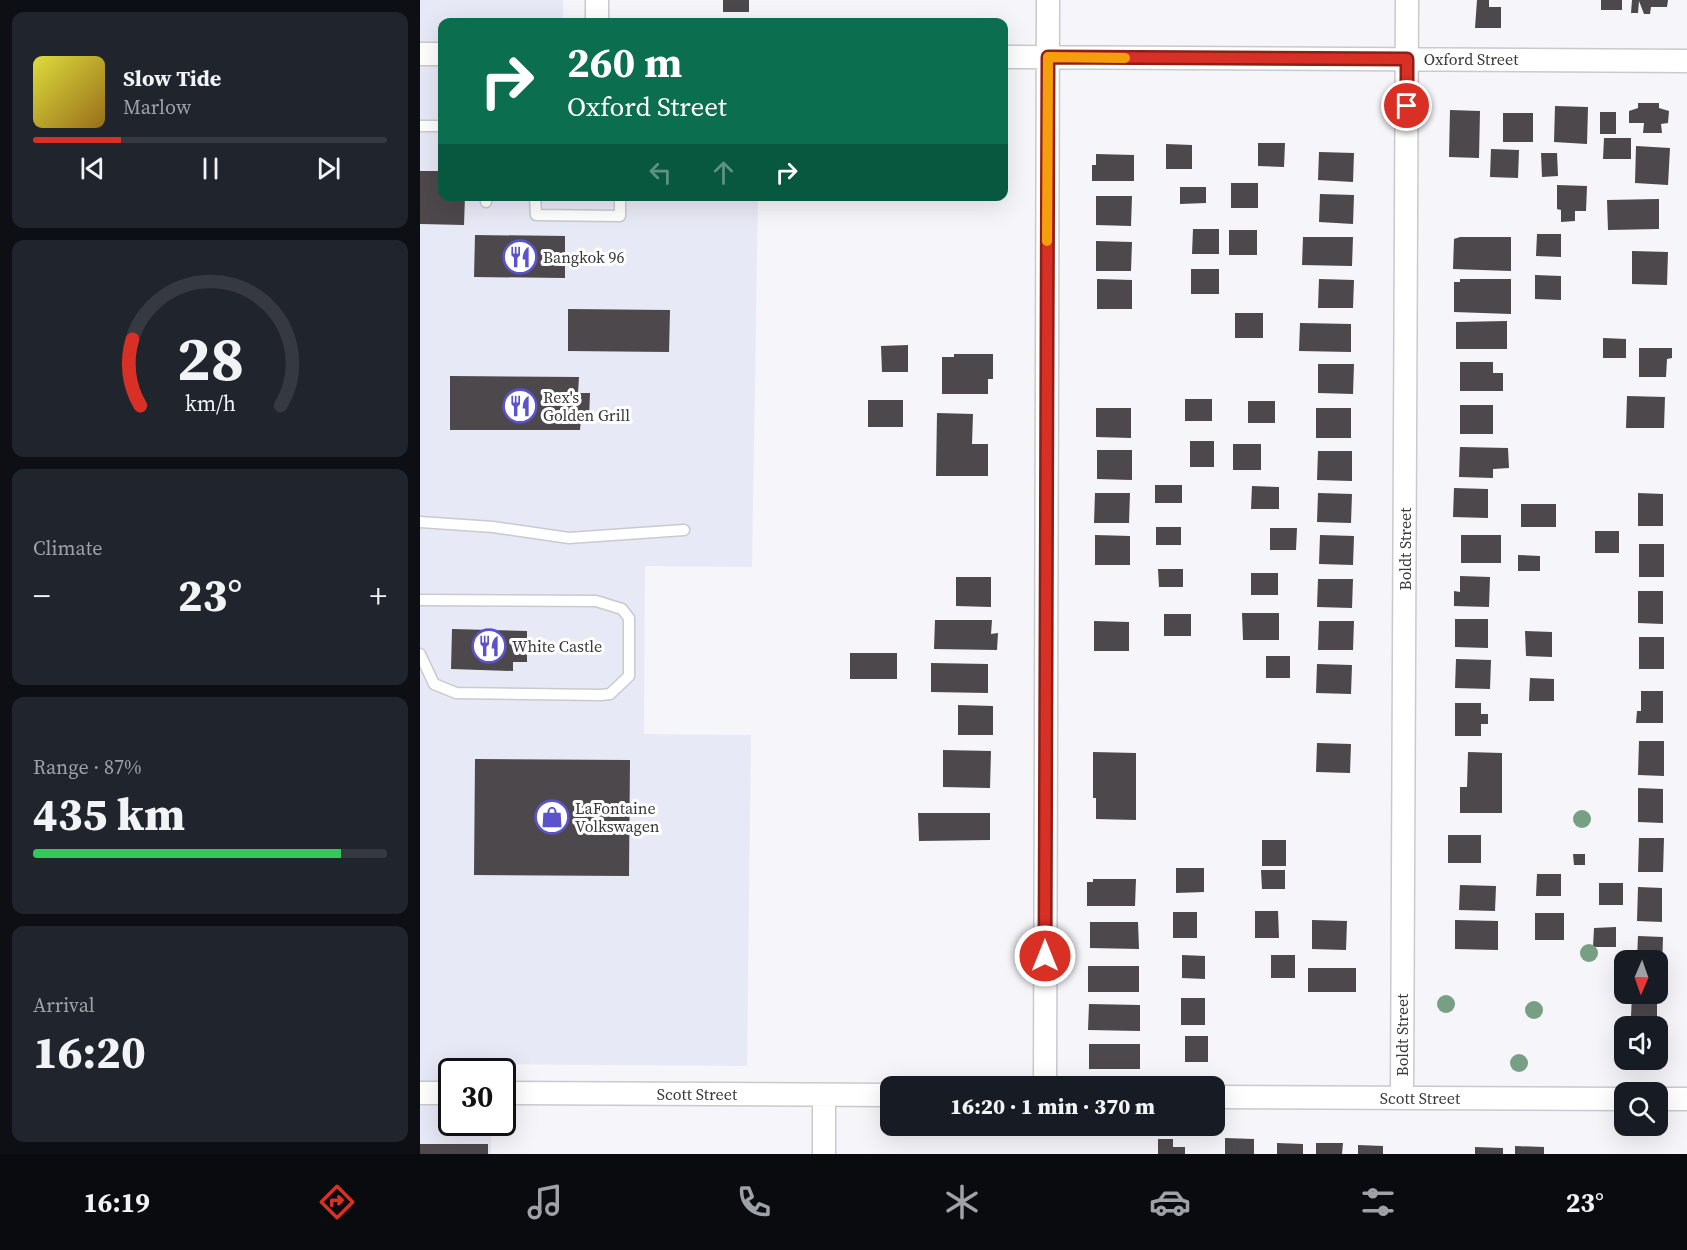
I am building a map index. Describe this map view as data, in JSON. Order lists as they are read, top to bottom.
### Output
{
  "streets": {
    "street": ["Oxford Street", "Boldt Street", "Scott Street"]
  },
  "crossings": [
    ["Oxford Street", "Boldt Street"],
    ["Boldt Street", "Scott Street"]
  ],
  "places": {
    "restaurant": ["Bangkok 96", "Rex's Golden Grill", "White Castle"],
    "shop": ["LaFontaine Volkswagen"]
  },
  "north": "bottom",
  "page": {
    "turn": ["260 m", "Oxford Street"],
    "song": ["Slow Tide", "Marlow"],
    "tile": [
      "Climate",
      ["Range · 87%", "435 km"],
      ["Arrival", "16:20"]
    ],
    "heat": ["−", "23°", "+"],
    "limit": "30",
    "trip": "16:20 · 1 min · 370 m",
    "tabs": ["16:19", "23°"],
    "gauge": ["28", "km/h"]
  }
}
